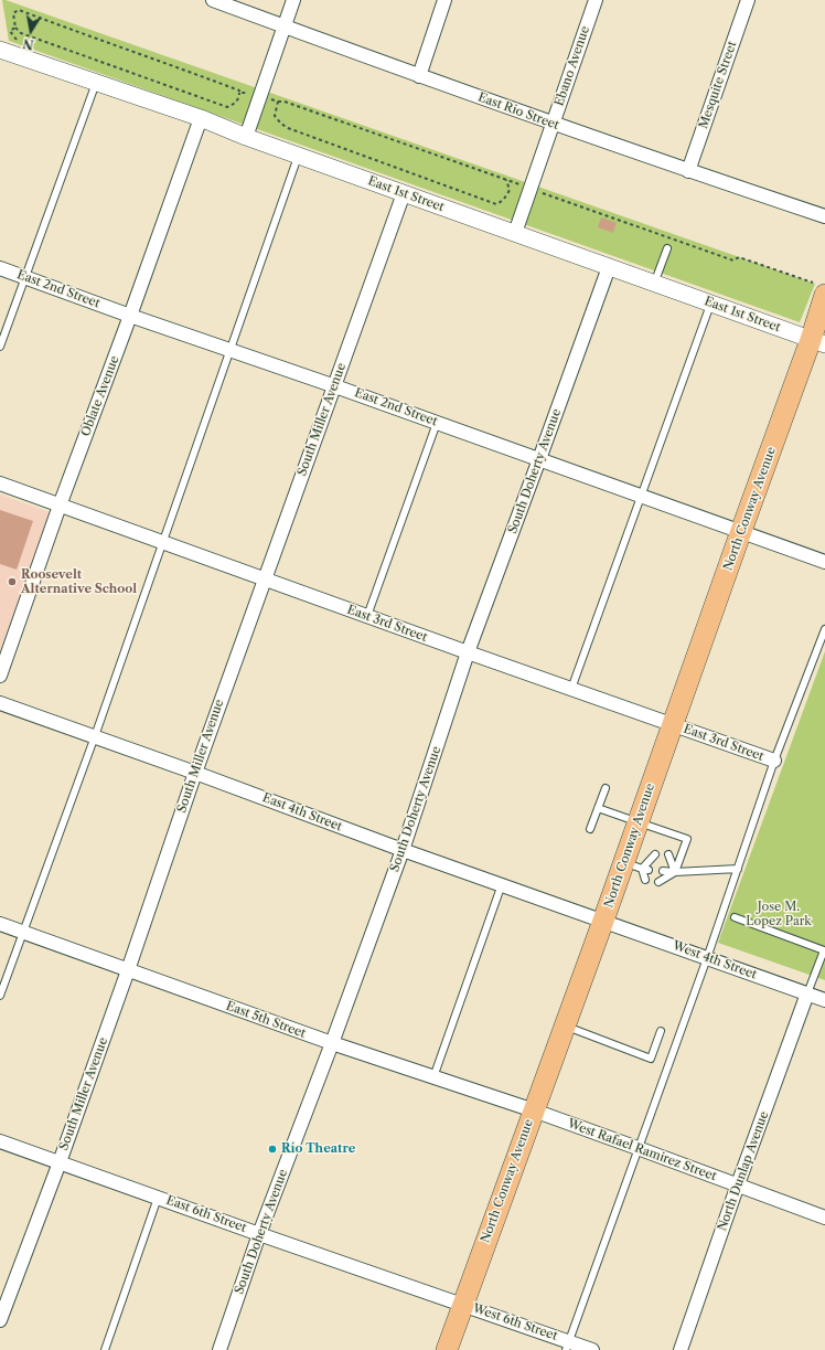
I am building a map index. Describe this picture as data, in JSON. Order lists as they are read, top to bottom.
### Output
{
  "streets": {
    "main road": ["North Conway Avenue"],
    "street": [
      "Ebano Avenue",
      "Mesquite Street",
      "East Rio Street",
      "East 1st Street",
      "East 2nd Street",
      "Oblate Avenue",
      "South Miller Avenue",
      "South Doherty Avenue",
      "East 3rd Street",
      "East 4th Street",
      "West 4th Street",
      "East 5th Street",
      "West Rafael Ramirez Street",
      "North Dunlap Avenue",
      "East 6th Street",
      "West 6th Street"
    ]
  },
  "crossings": [
    ["Ebano Avenue", "East Rio Street"],
    ["Ebano Avenue", "East 1st Street"],
    ["Mesquite Street", "East Rio Street"],
    ["East 1st Street", "Oblate Avenue"],
    ["East 1st Street", "South Miller Avenue"],
    ["East 1st Street", "South Doherty Avenue"],
    ["East 1st Street", "North Conway Avenue"],
    ["East 2nd Street", "Oblate Avenue"],
    ["East 2nd Street", "South Miller Avenue"],
    ["East 2nd Street", "South Doherty Avenue"],
    ["East 2nd Street", "North Conway Avenue"],
    ["Oblate Avenue", "East 3rd Street"],
    ["South Miller Avenue", "East 3rd Street"],
    ["South Miller Avenue", "East 4th Street"],
    ["South Miller Avenue", "East 5th Street"],
    ["South Miller Avenue", "East 6th Street"],
    ["South Doherty Avenue", "East 3rd Street"],
    ["South Doherty Avenue", "East 4th Street"],
    ["South Doherty Avenue", "East 5th Street"],
    ["South Doherty Avenue", "East 6th Street"],
    ["North Conway Avenue", "East 3rd Street"],
    ["North Conway Avenue", "East 4th Street"],
    ["North Conway Avenue", "West 4th Street"],
    ["North Conway Avenue", "East 5th Street"],
    ["North Conway Avenue", "West Rafael Ramirez Street"],
    ["North Conway Avenue", "East 6th Street"],
    ["North Conway Avenue", "West 6th Street"],
    ["East 4th Street", "West 4th Street"],
    ["West 4th Street", "North Dunlap Avenue"],
    ["East 5th Street", "West Rafael Ramirez Street"],
    ["West Rafael Ramirez Street", "North Dunlap Avenue"],
    ["East 6th Street", "West 6th Street"]
  ],
  "parks": ["Jose M. Lopez Park"],
  "places": ["Roosevelt Alternative School", "Río Theatre"],
  "north": "bottom"
}
